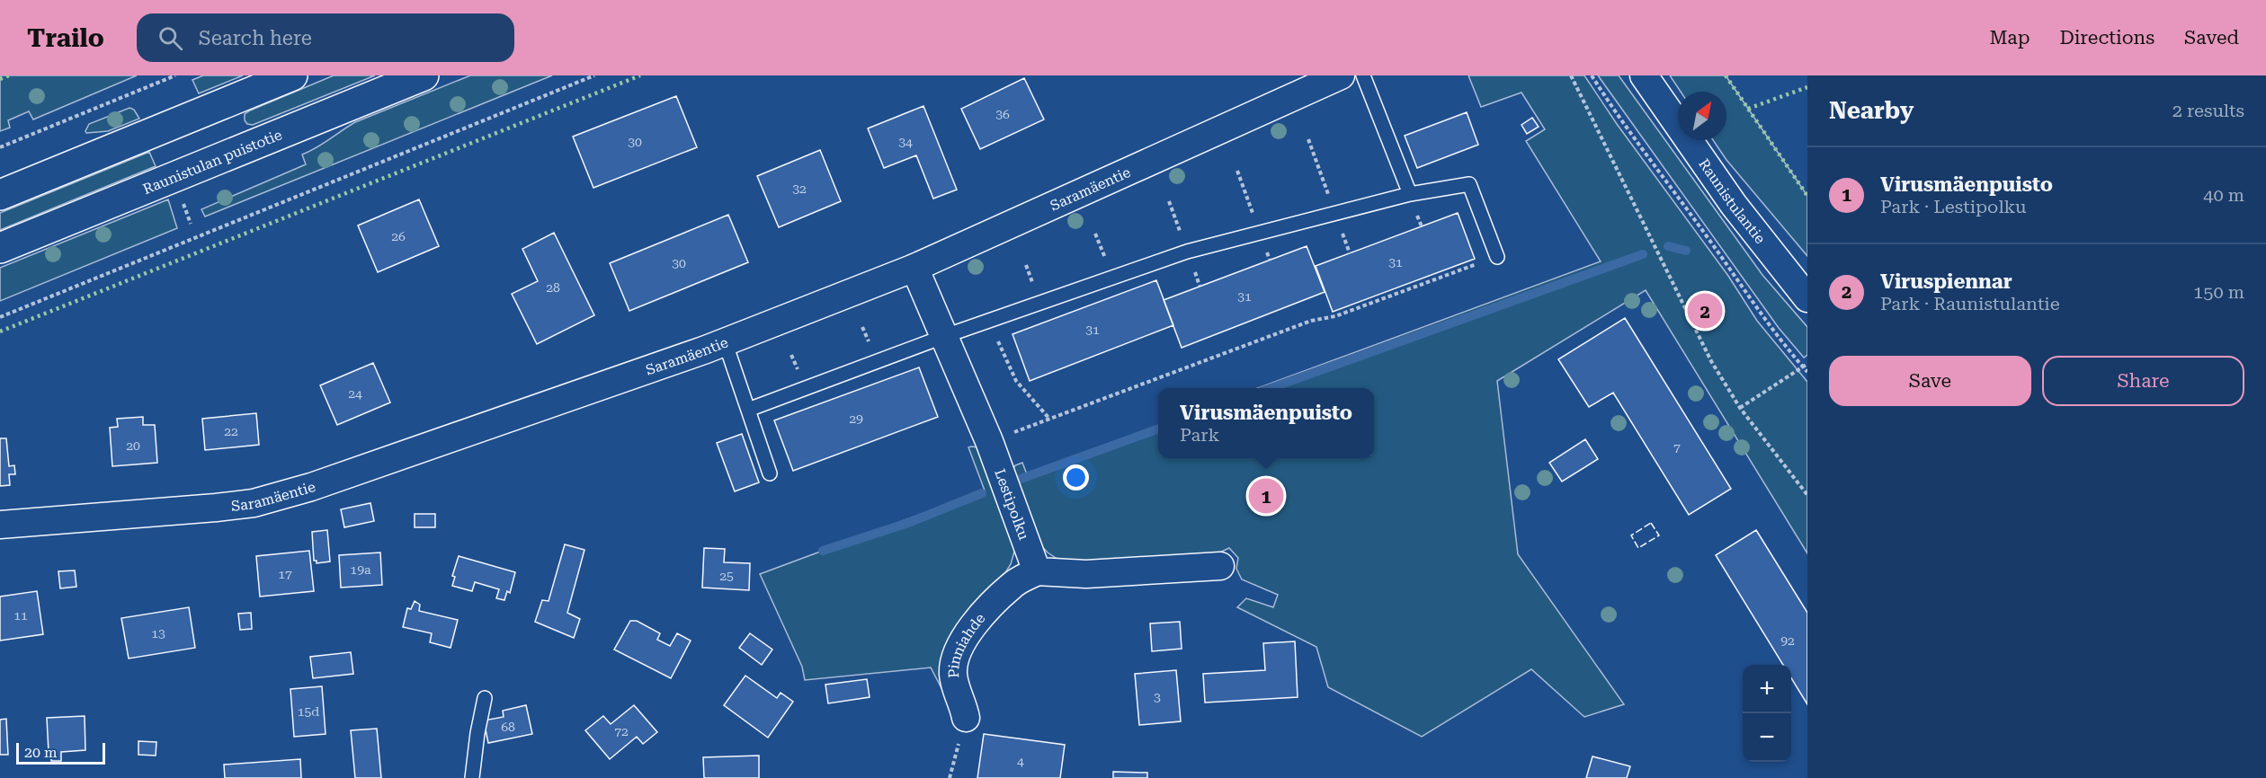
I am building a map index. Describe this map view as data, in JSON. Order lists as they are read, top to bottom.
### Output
{
  "streets": {
    "main road": ["Raunistulan puistotie"],
    "street": [
      "Saramäentie",
      "Raunistulantie",
      "Lestipolku",
      "Pinniahde"
    ]
  },
  "crossings": [
    ["Saramäentie", "Lestipolku"],
    ["Lestipolku", "Pinniahde"]
  ],
  "house_numbers": [
    "36",
    "30",
    "34",
    "32",
    "26",
    "31",
    "30",
    "28",
    "31",
    "31",
    "24",
    "29",
    "22",
    "20",
    "7",
    "19a",
    "17",
    "25",
    "11",
    "13",
    "92",
    "3",
    "15d",
    "68",
    "72",
    "4"
  ],
  "scale_bar": "20 m",
  "north": "top right",
  "page": {
    "header": "Trailo",
    "search": "Search here",
    "nav": ["Map", "Directions", "Saved"],
    "heading": ["Nearby", "2 results"],
    "list": [
      {
        "mark": "1",
        "name": "Virusmäenpuisto",
        "note": "Park · Lestipolku",
        "value": "40 m"
      },
      {
        "mark": "2",
        "name": "Viruspiennar",
        "note": "Park · Raunistulantie",
        "value": "150 m"
      }
    ],
    "pins": ["2", "1"],
    "buttons": ["Save", "Share"],
    "popup": ["Virusmäenpuisto", "Park"],
    "map_buttons": ["+", "−"],
    "scale": "20 m"
  }
}
